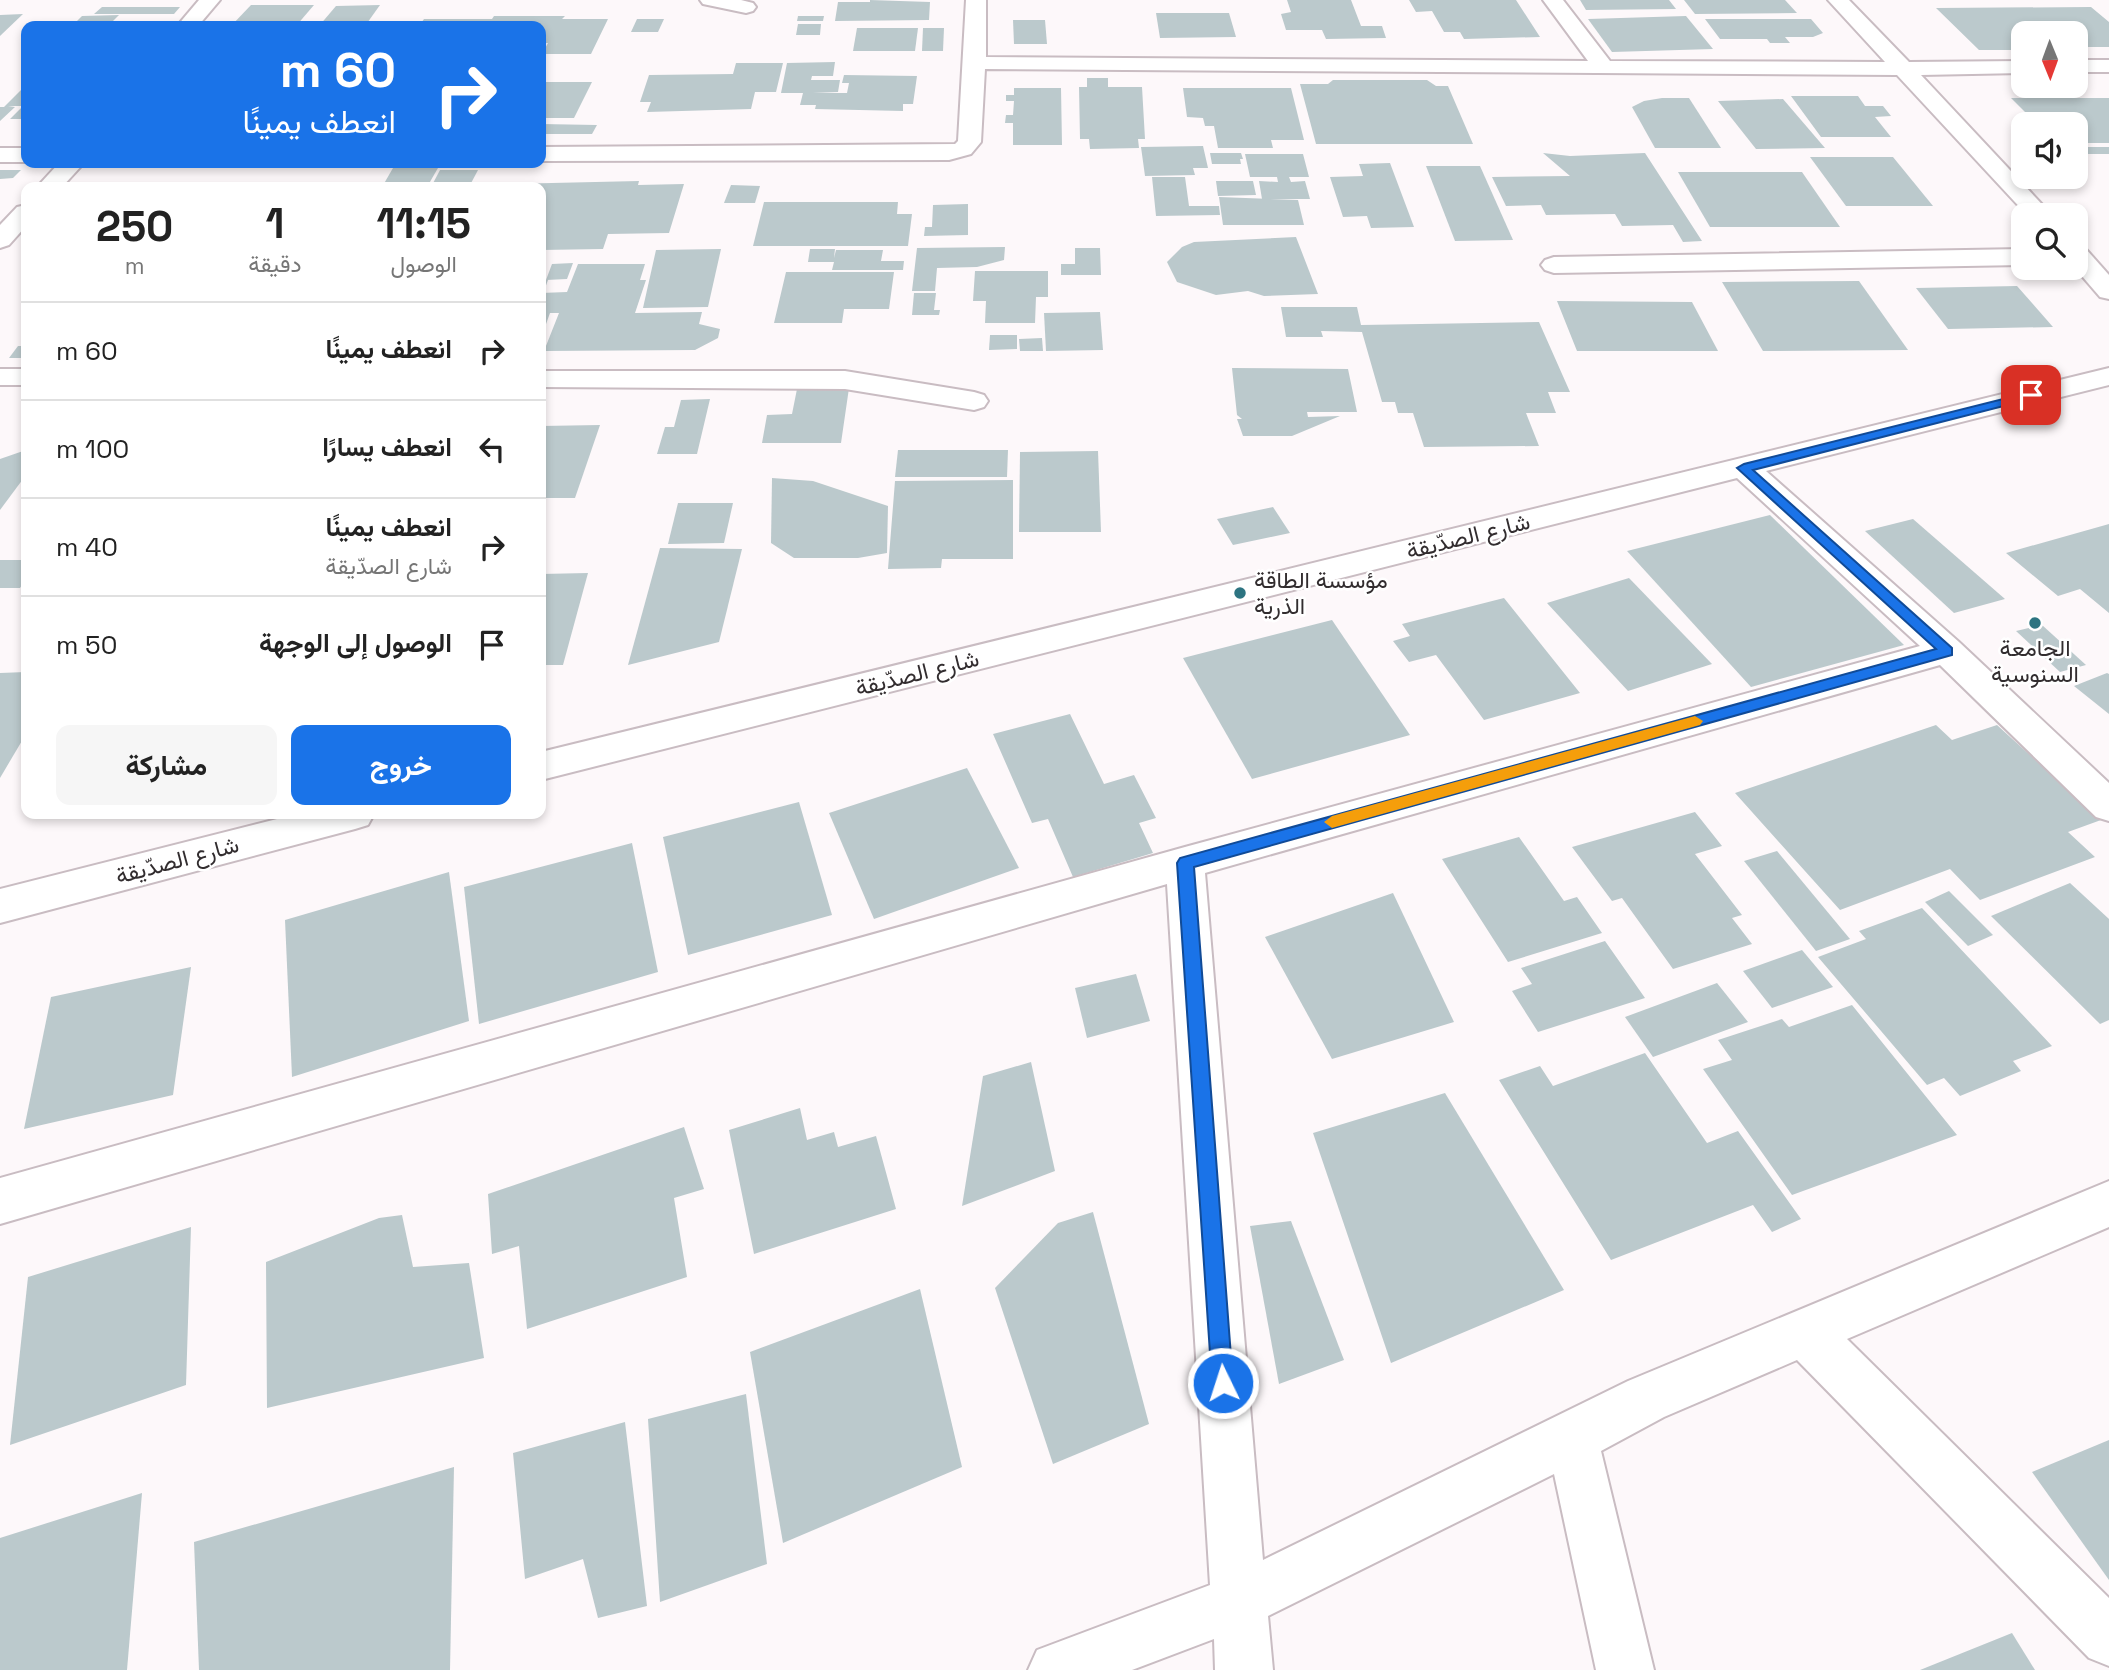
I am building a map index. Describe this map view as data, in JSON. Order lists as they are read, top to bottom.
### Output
{
  "streets": {
    "street": ["شارع الصدّيقة"]
  },
  "places": ["مؤسسة الطاقة الذرية", "الجامعة السنوسية"],
  "north": "bottom",
  "page": {
    "turn": ["60 m", "انعطف يمينًا"],
    "eta": [
      "11:15",
      "الوصول",
      "1",
      "دقيقة",
      "250",
      "m"
    ],
    "list": [
      {
        "name": "انعطف يمينًا",
        "value": "60 m"
      },
      {
        "name": "انعطف يسارًا",
        "value": "100 m"
      },
      {
        "name": "انعطف يمينًا",
        "note": "شارع الصدّيقة",
        "value": "40 m"
      },
      {
        "name": "الوصول إلى الوجهة",
        "value": "50 m"
      }
    ],
    "buttons": ["خروج", "مشاركة"]
  }
}
